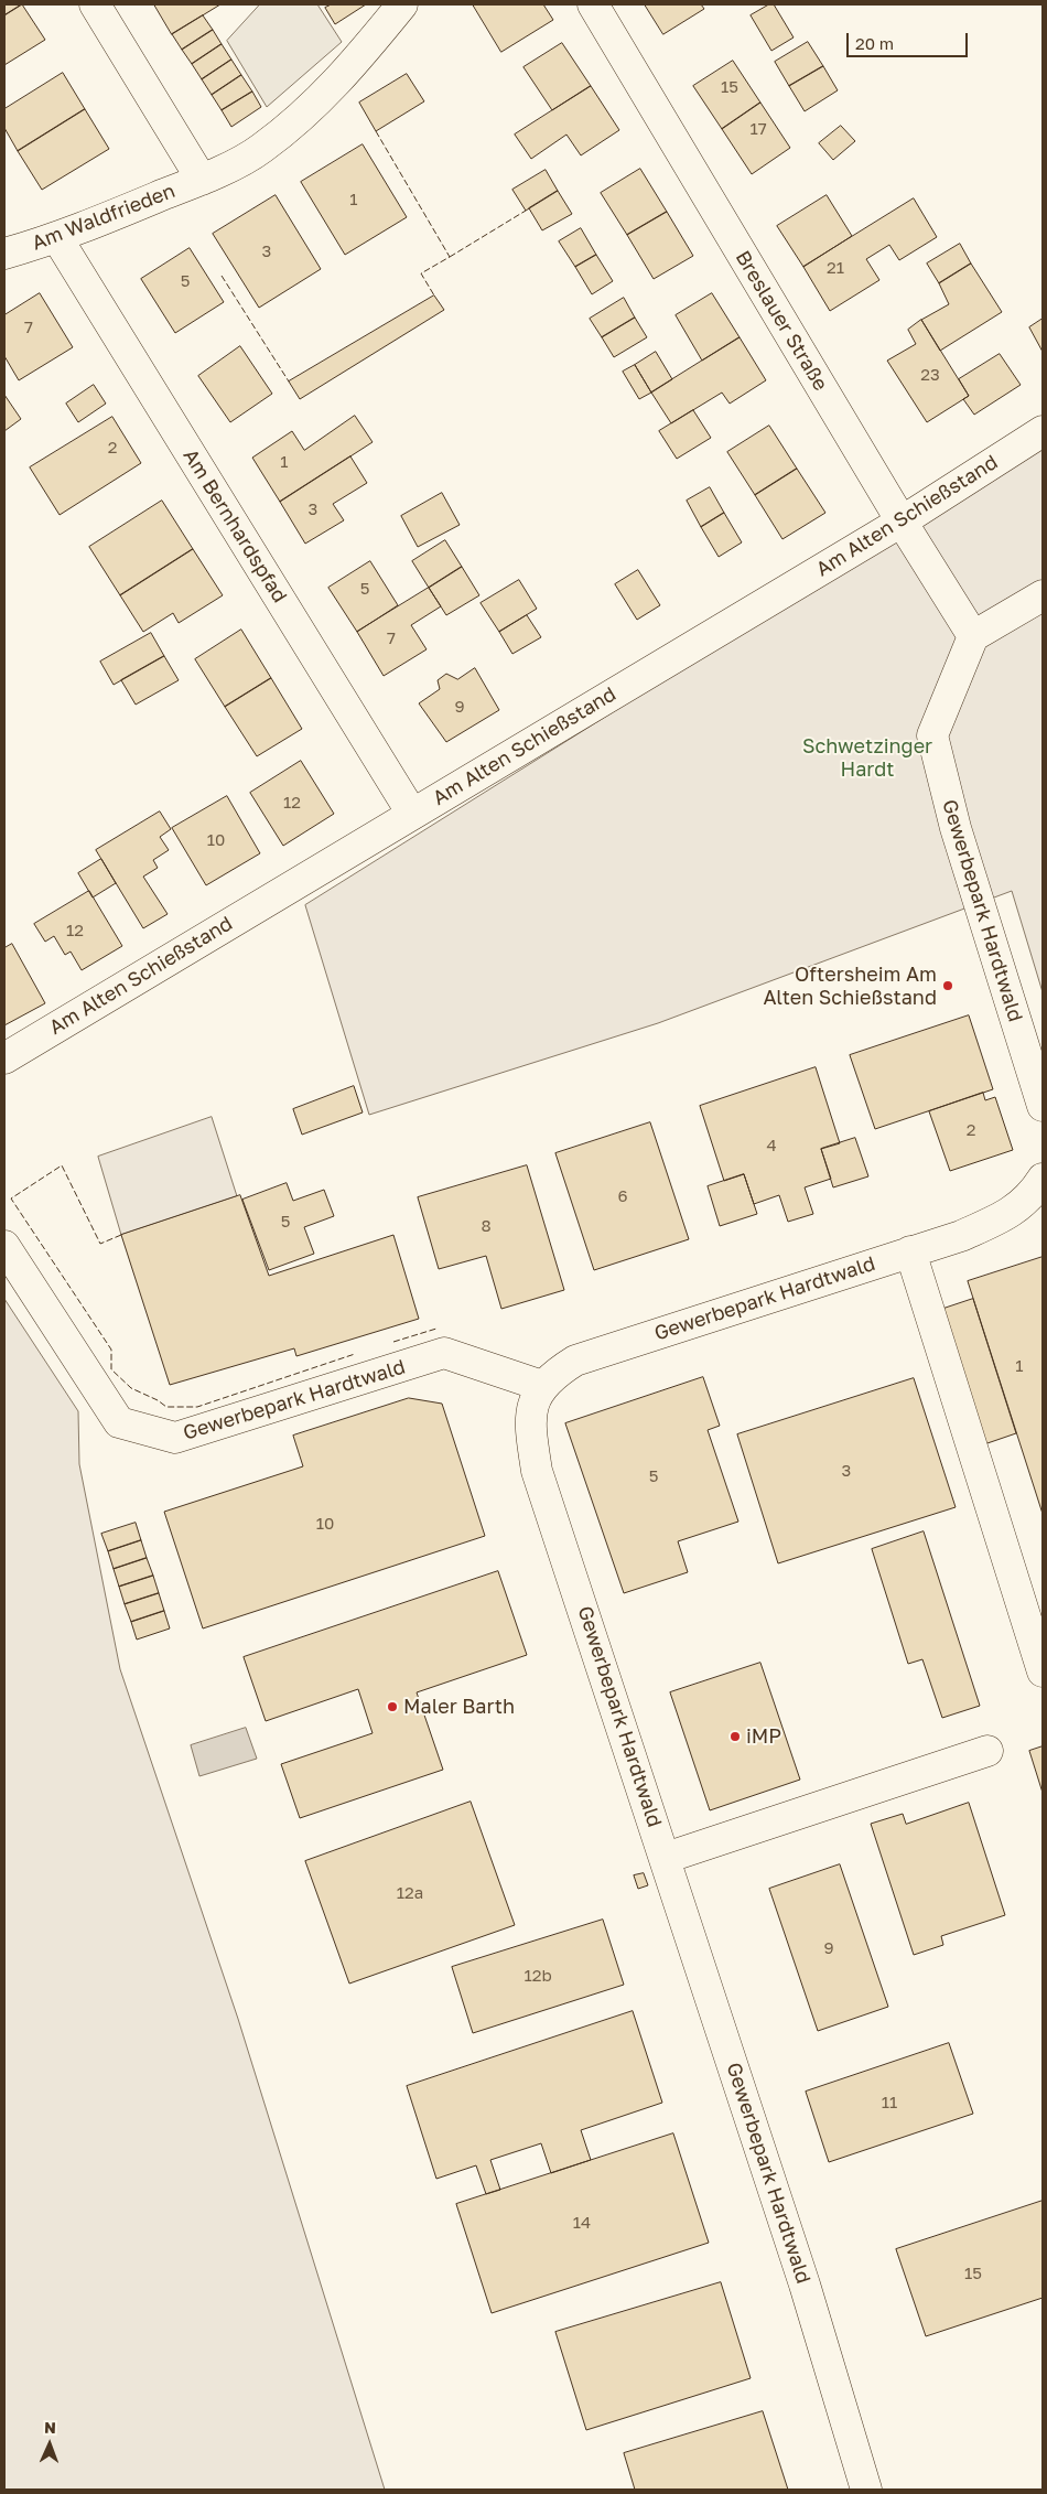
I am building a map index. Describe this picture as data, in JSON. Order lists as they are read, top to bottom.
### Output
{
  "streets": {
    "street": [
      "Am Waldfrieden",
      "Breslauer Straße",
      "Am Alten Schießstand",
      "Am Bernhardspfad",
      "Gewerbepark Hardtwald"
    ]
  },
  "crossings": [
    ["Am Waldfrieden", "Am Bernhardspfad"],
    ["Breslauer Straße", "Am Alten Schießstand"],
    ["Breslauer Straße", "Gewerbepark Hardtwald"],
    ["Am Alten Schießstand", "Am Bernhardspfad"]
  ],
  "parks": ["Schwetzinger Hardt"],
  "places": ["Oftersheim Am Alten Schießstand", "Maler Barth", "iMP"],
  "house_numbers": [
    "15",
    "17",
    "1",
    "3",
    "21",
    "5",
    "7",
    "23",
    "2",
    "1",
    "3",
    "5",
    "7",
    "9",
    "12",
    "10",
    "12",
    "2",
    "4",
    "6",
    "5",
    "8",
    "1",
    "3",
    "5",
    "10",
    "12a",
    "9",
    "12b",
    "11",
    "14",
    "15"
  ],
  "scale_bar": "20 m",
  "north": "top"
}
